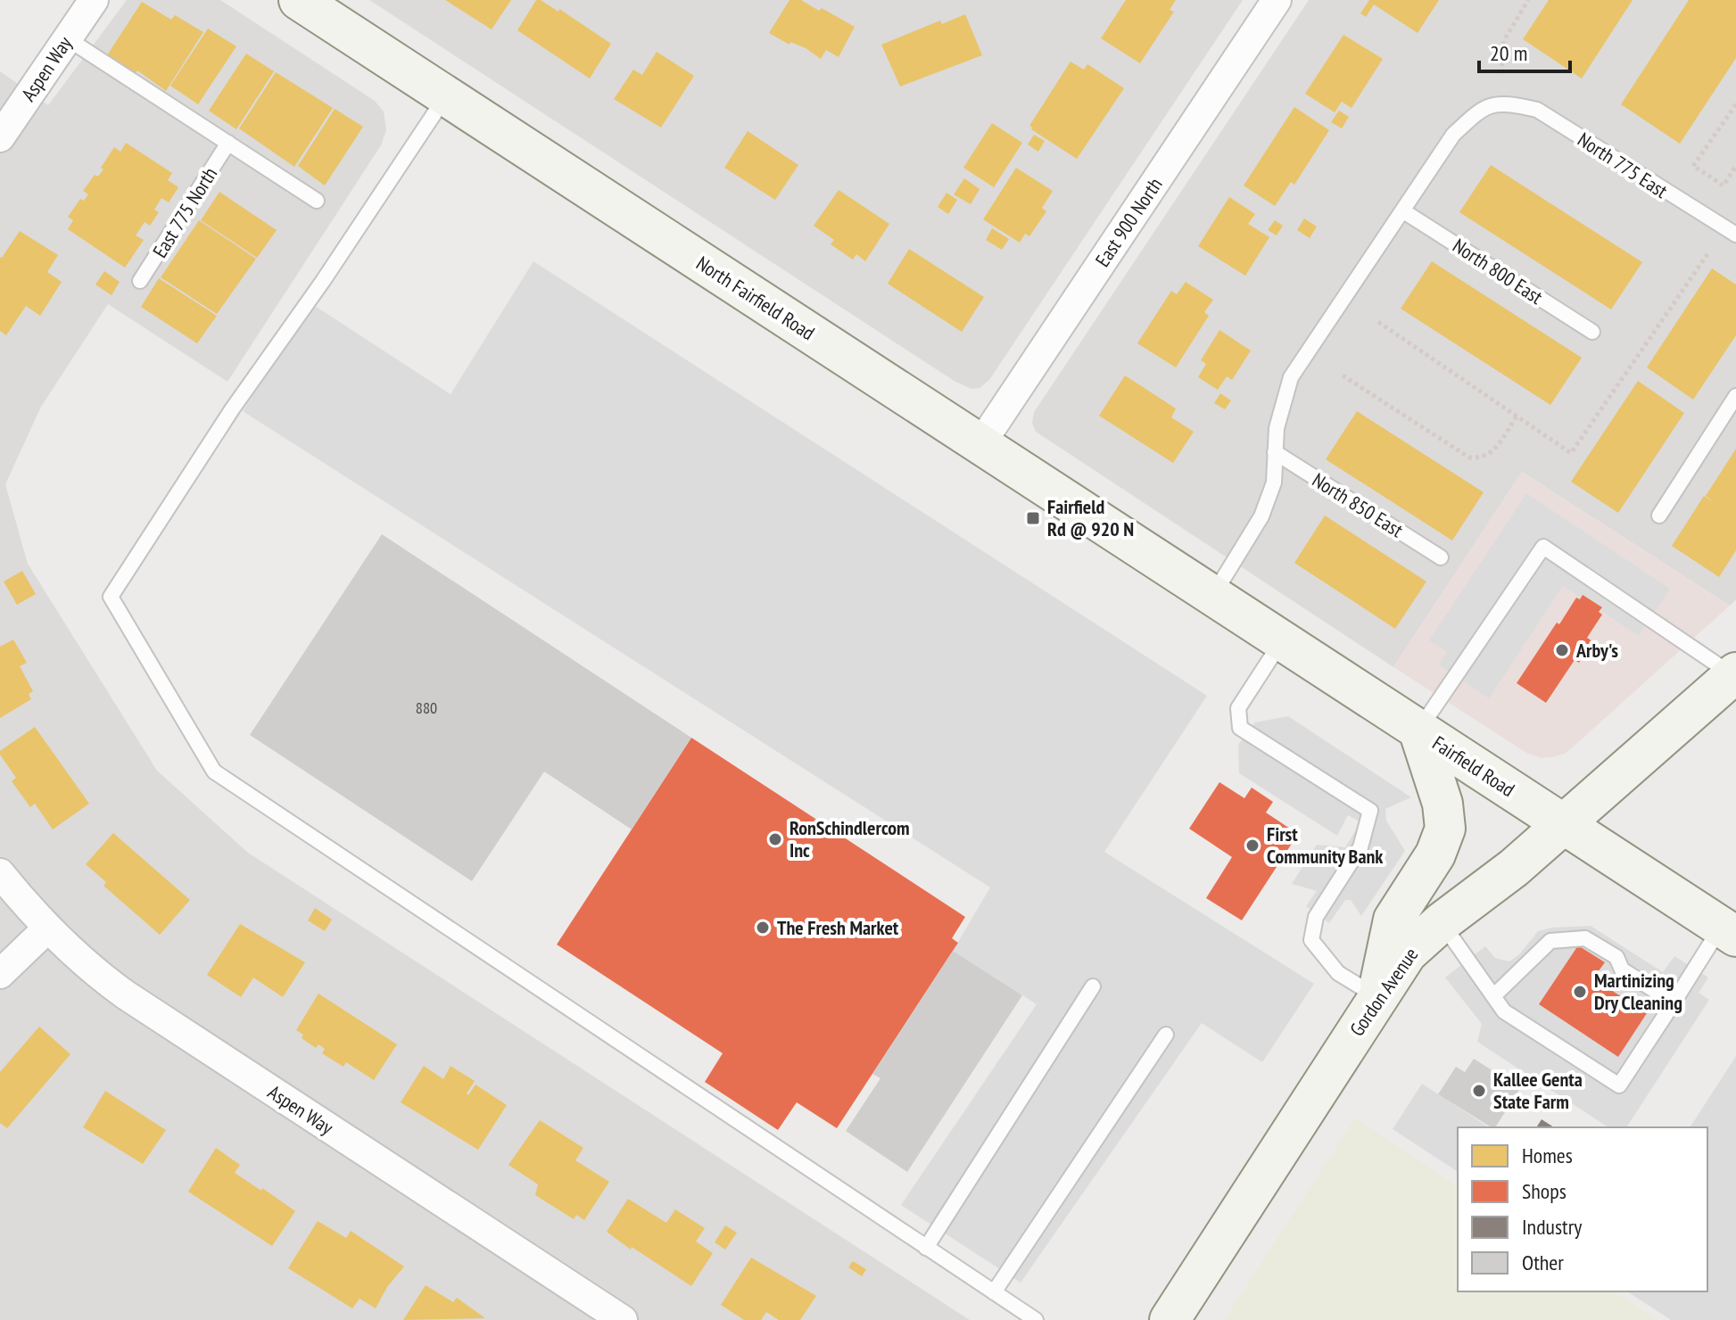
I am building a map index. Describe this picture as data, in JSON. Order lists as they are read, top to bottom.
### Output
{
  "streets": {
    "main road": ["North Fairfield Road", "Fairfield Road", "Gordon Avenue"],
    "street": ["Aspen Way", "East 900 North"],
    "lane": [
      "North 775 East",
      "East 775 North",
      "North 800 East",
      "North 850 East"
    ]
  },
  "crossings": [
    ["North 775 East", "North 800 East"],
    ["East 900 North", "North Fairfield Road"],
    ["North Fairfield Road", "Fairfield Road"],
    ["Fairfield Road", "Gordon Avenue"]
  ],
  "places": {
    "transit": ["Fairfield Rd @ 920 N"],
    "other": [
      "Arby's",
      "RonSchindlercom Inc",
      "First Community Bank",
      "The Fresh Market",
      "Martinizing Dry Cleaning",
      "Kallee Genta State Farm"
    ]
  },
  "house_numbers": ["880"],
  "legend": [
    "Homes",
    "Shops",
    "Industry",
    "Other"
  ],
  "scale_bar": "20 m"
}
